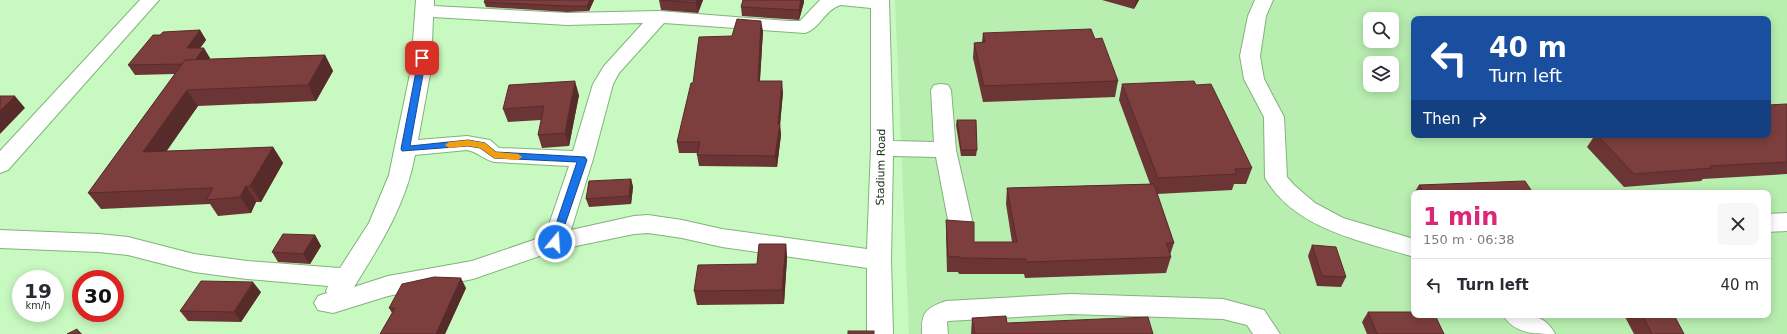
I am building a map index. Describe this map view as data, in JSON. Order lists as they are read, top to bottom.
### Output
{
  "streets": {
    "street": ["Stadium Road"]
  },
  "page": {
    "turn": ["40 m", "Turn left"],
    "then": "Then",
    "heading": ["1 min", "150 m · 06:38"],
    "list": [
      {
        "name": "Turn left",
        "value": "40 m"
      }
    ],
    "speed": "19 km/h",
    "limit": "30"
  }
}
